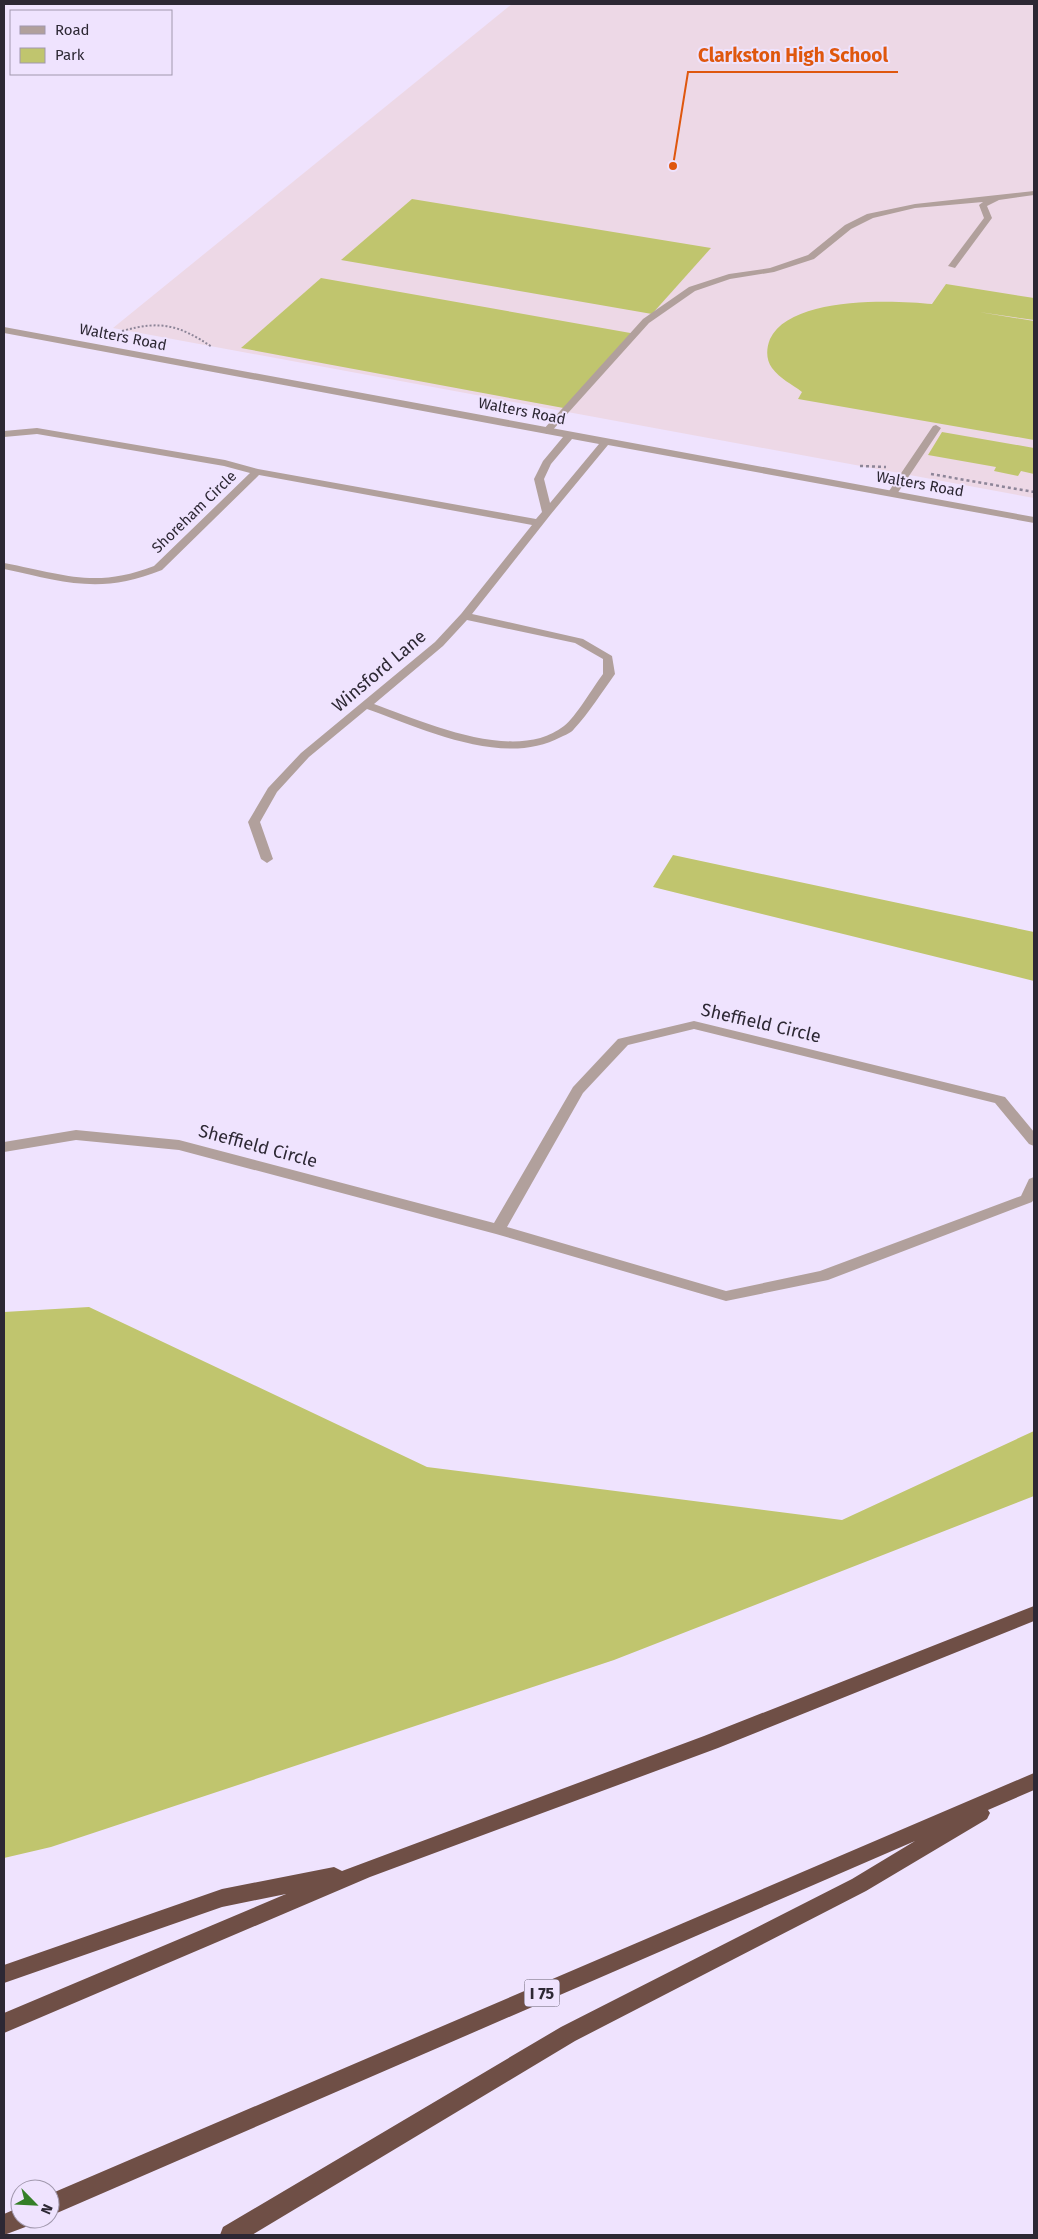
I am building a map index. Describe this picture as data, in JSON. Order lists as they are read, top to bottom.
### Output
{
  "streets": {
    "highway": ["I 75"],
    "street": [
      "Walters Road",
      "Shoreham Circle",
      "Winsford Lane",
      "Sheffield Circle"
    ]
  },
  "crossings": [
    ["Walters Road", "Winsford Lane"],
    ["Shoreham Circle", "Winsford Lane"]
  ],
  "places": ["Clarkston High School"],
  "legend": ["Road", "Park"],
  "north": "bottom right"
}
